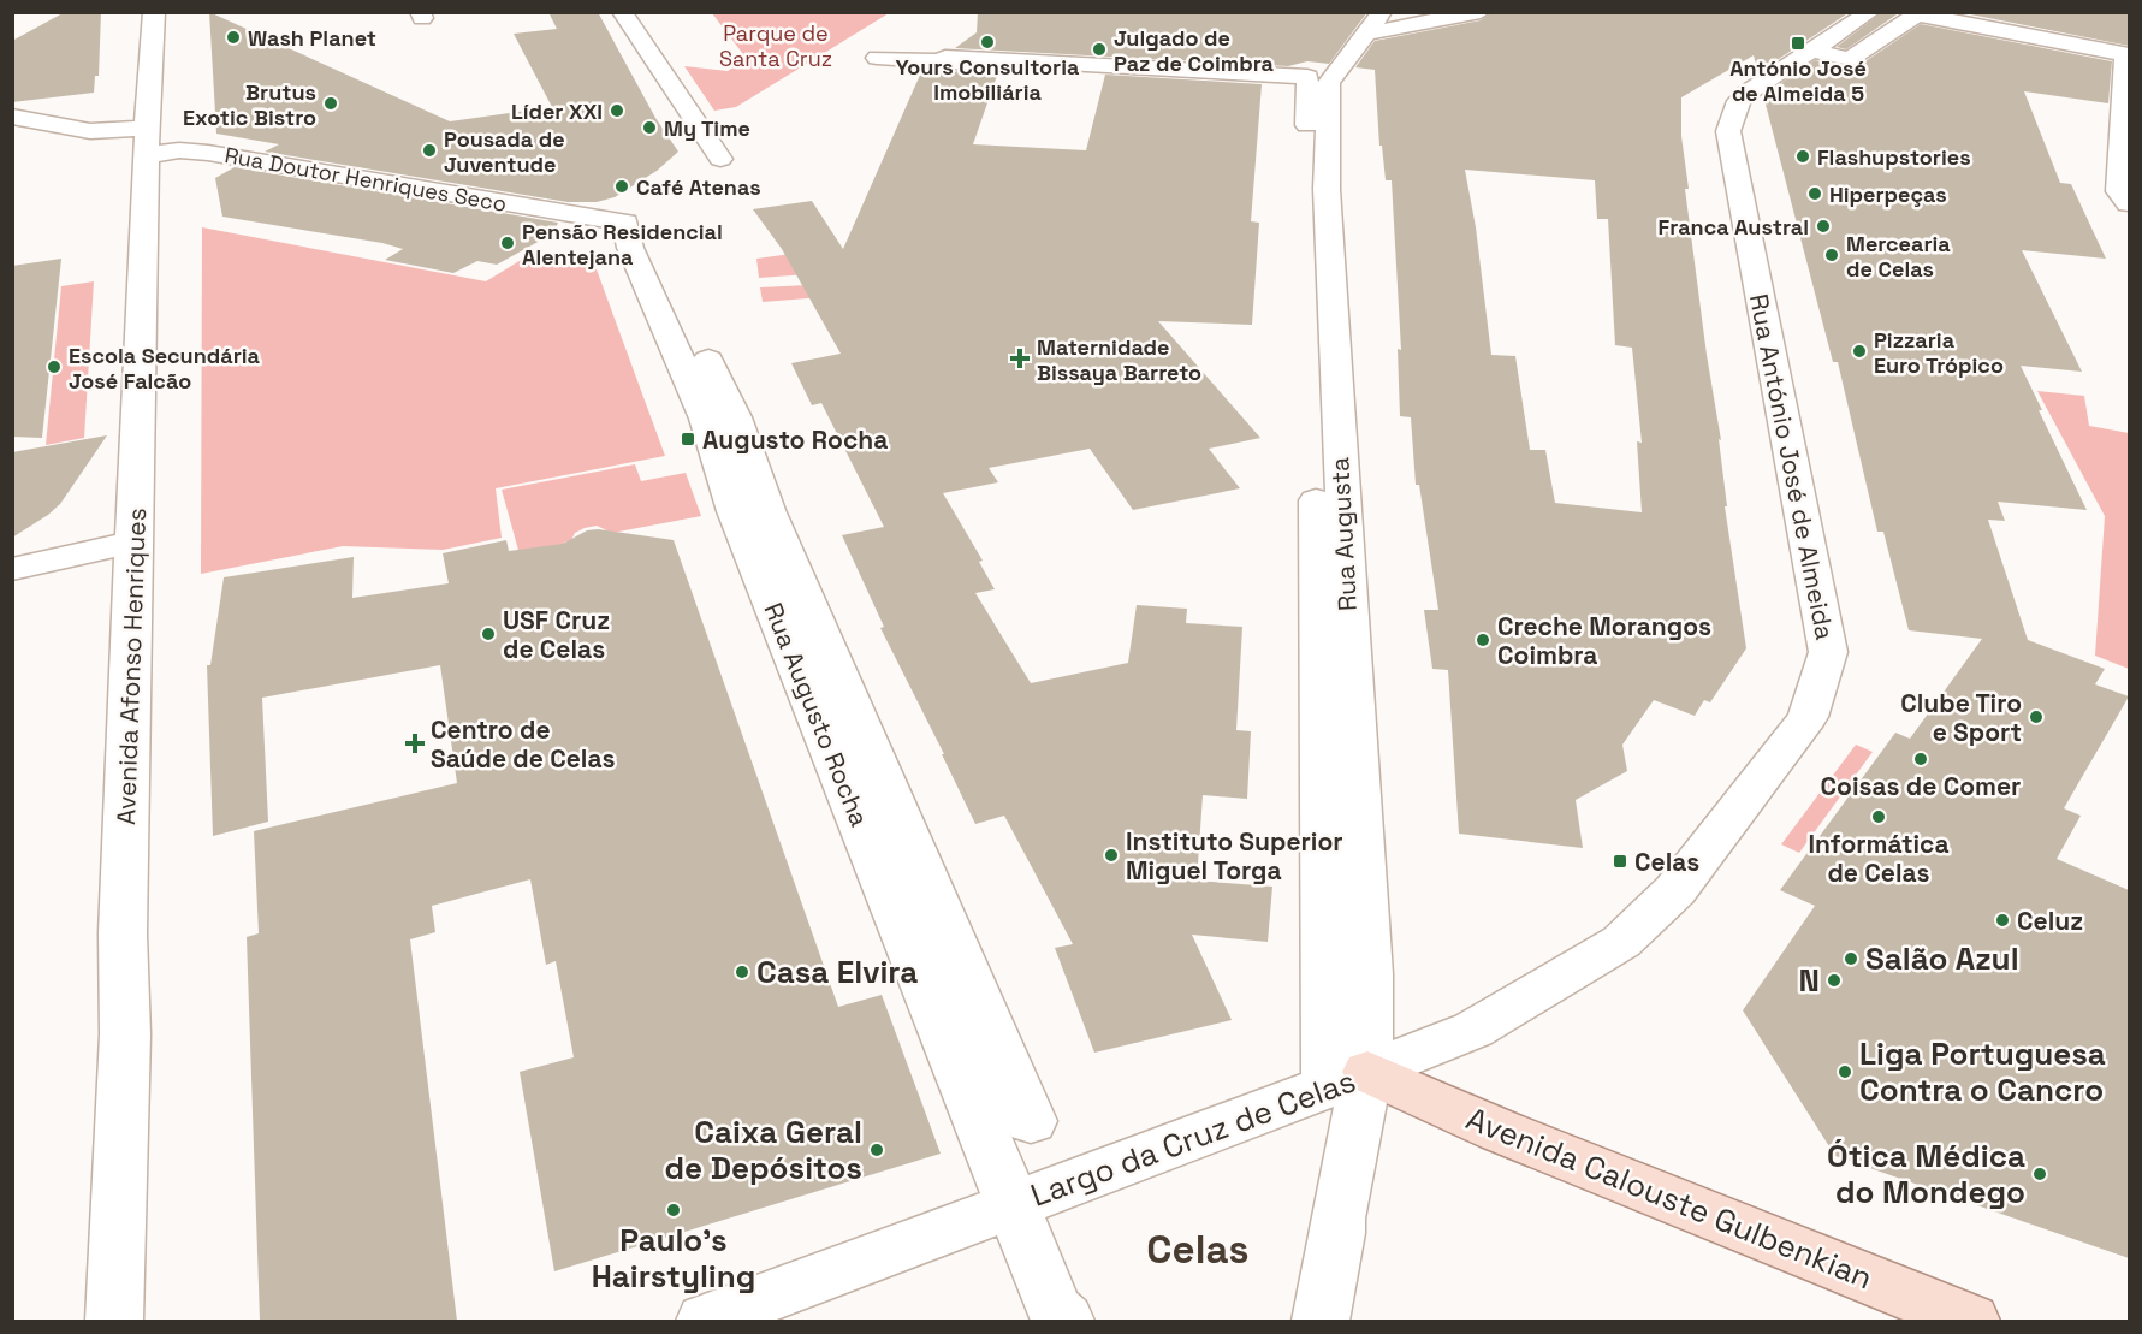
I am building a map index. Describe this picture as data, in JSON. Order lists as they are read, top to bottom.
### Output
{
  "streets": {
    "main road": ["Avenida Calouste Gulbenkian"],
    "street": [
      "Rua Doutor Henriques Seco",
      "Rua António José de Almeida",
      "Rua Augusta",
      "Avenida Afonso Henriques",
      "Rua Augusto Rocha",
      "Largo da Cruz de Celas"
    ]
  },
  "crossings": [
    ["Rua Doutor Henriques Seco", "Avenida Afonso Henriques"],
    ["Rua Doutor Henriques Seco", "Rua Augusto Rocha"],
    ["Rua António José de Almeida", "Rua Augusta"],
    ["Rua António José de Almeida", "Largo da Cruz de Celas"],
    ["Rua António José de Almeida", "Avenida Calouste Gulbenkian"],
    ["Rua Augusta", "Largo da Cruz de Celas"],
    ["Rua Augusta", "Avenida Calouste Gulbenkian"],
    ["Rua Augusto Rocha", "Largo da Cruz de Celas"],
    ["Largo da Cruz de Celas", "Avenida Calouste Gulbenkian"]
  ],
  "districts": ["Celas"],
  "parks": ["Parque de Santa Cruz"],
  "places": {
    "other": [
      "Wash Planet",
      "Yours Consultoria Imobiliária",
      "Julgado de Paz de Coimbra",
      "Brutus Exotic Bistro",
      "Líder XXI",
      "My Time",
      "Pousada de Juventude",
      "Flashupstories",
      "Café Atenas",
      "Hiperpeças",
      "Franca Austral",
      "Pensão Residencial Alentejana",
      "Mercearia de Celas",
      "Pizzaria Euro Trópico",
      "Escola Secundária José Falcão",
      "USF Cruz de Celas",
      "Creche Morangos Coimbra",
      "Clube Tiro e Sport",
      "Coisas de Comer",
      "Informática de Celas",
      "Instituto Superior Miguel Torga",
      "Celuz",
      "Salão Azul",
      "Casa Elvira",
      "N",
      "Liga Portuguesa Contra o Cancro",
      "Caixa Geral de Depósitos",
      "Ótica Médica do Mondego",
      "Paulo's Hairstyling"
    ],
    "transit": ["António José de Almeida 5", "Augusto Rocha", "Celas"],
    "health": ["Maternidade Bissaya Barreto", "Centro de Saúde de Celas"]
  }
}
